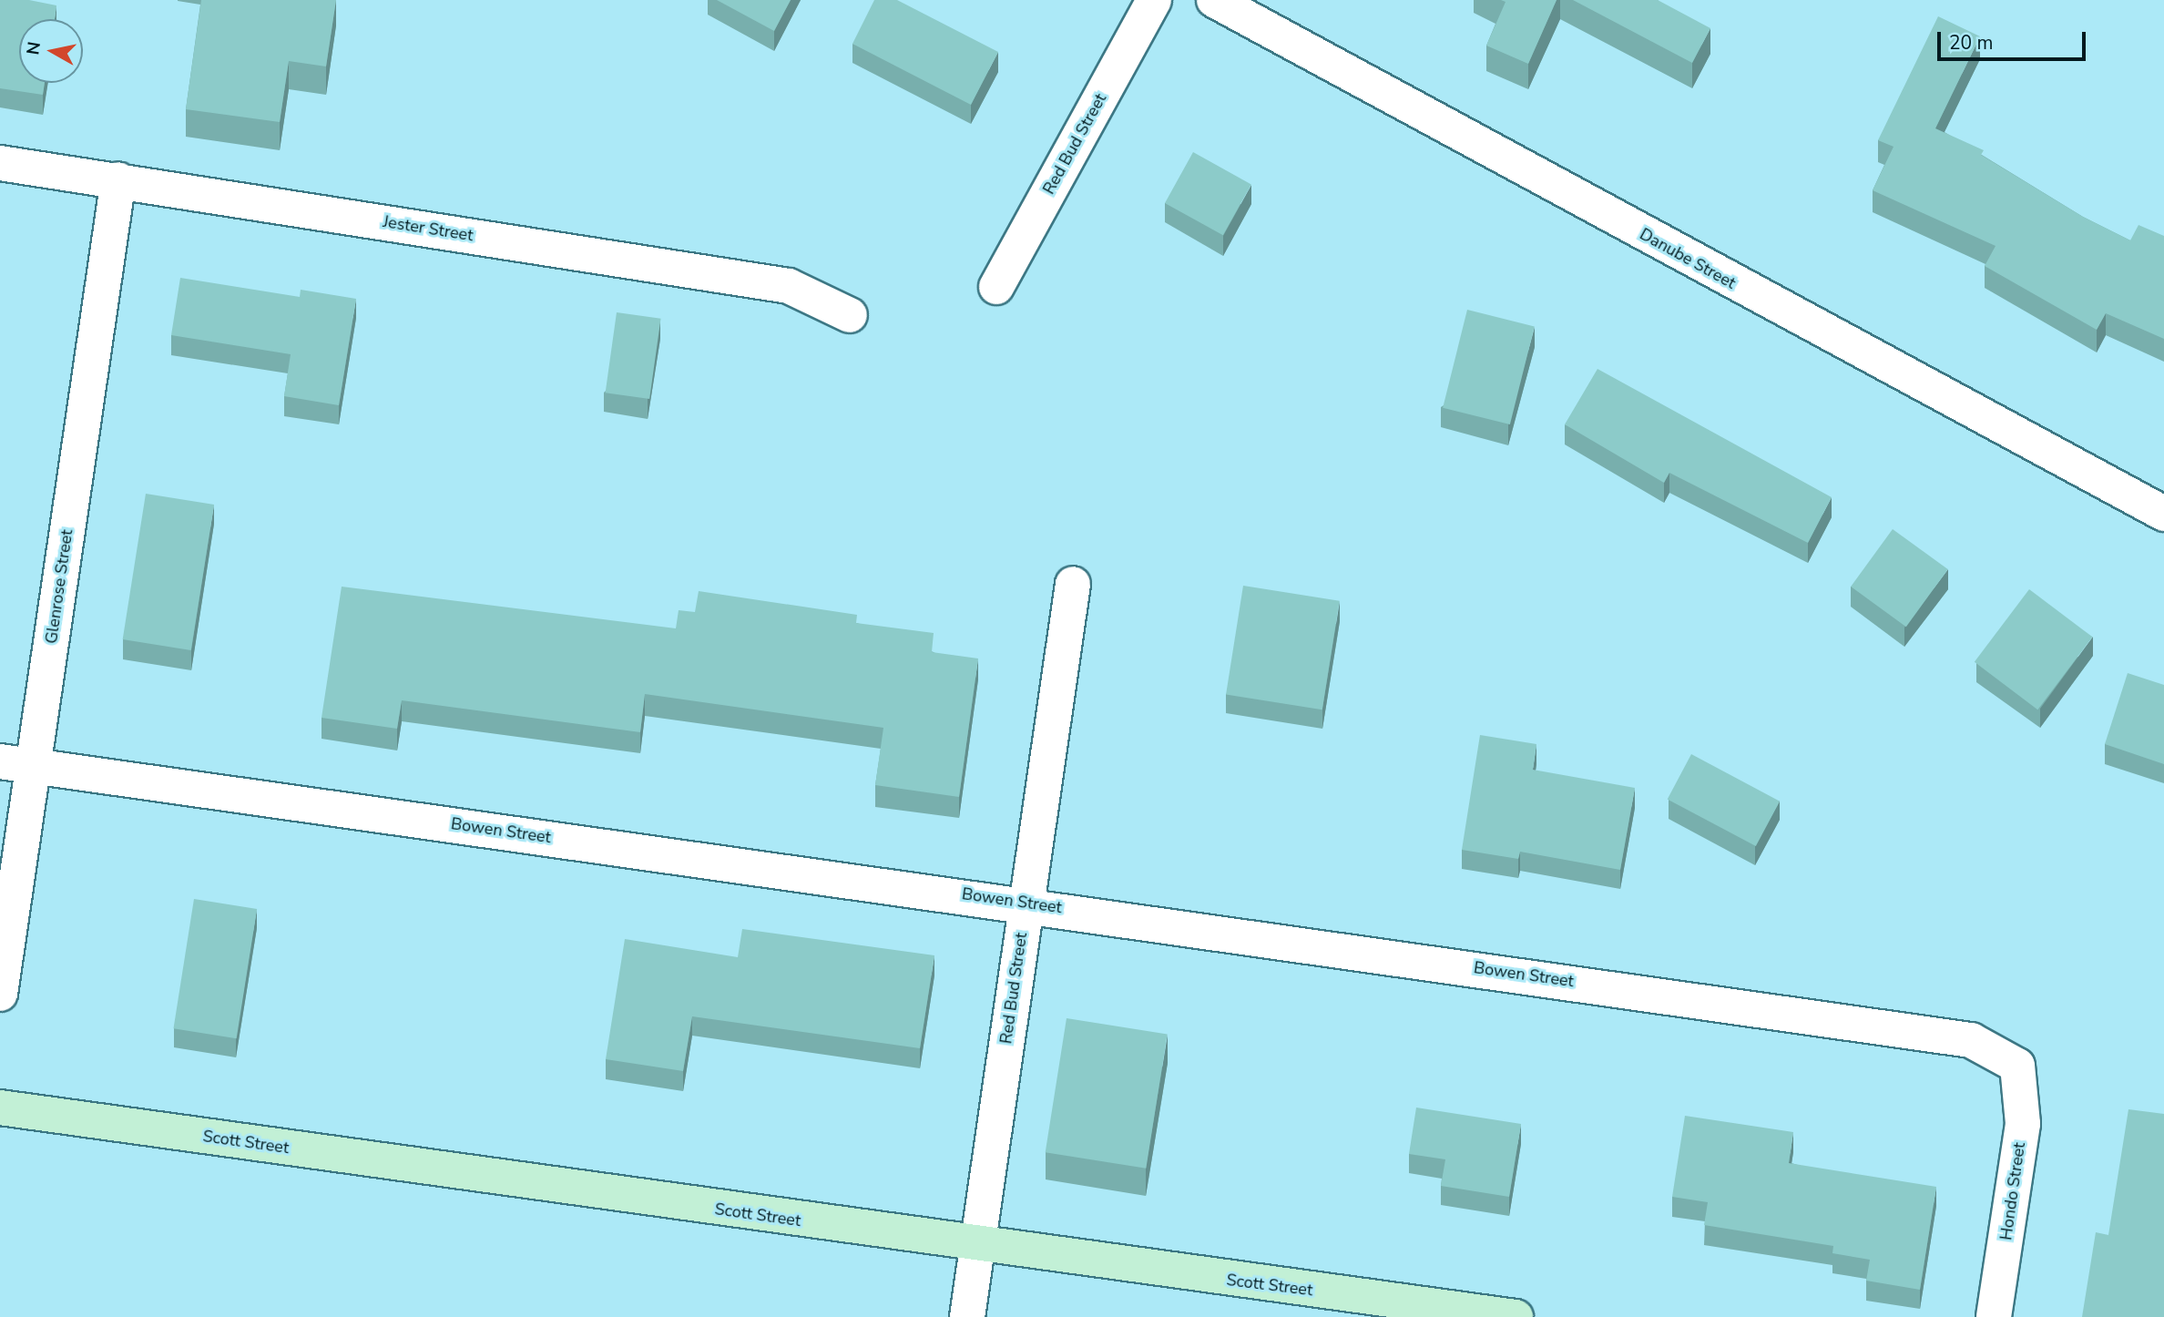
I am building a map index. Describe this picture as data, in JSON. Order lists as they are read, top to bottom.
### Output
{
  "streets": {
    "main road": ["Scott Street"],
    "street": [
      "Red Bud Street",
      "Jester Street",
      "Danube Street",
      "Glenrose Street",
      "Bowen Street",
      "Hondo Street"
    ]
  },
  "crossings": [
    ["Red Bud Street", "Bowen Street"],
    ["Red Bud Street", "Scott Street"],
    ["Jester Street", "Glenrose Street"],
    ["Glenrose Street", "Bowen Street"],
    ["Bowen Street", "Hondo Street"]
  ],
  "scale_bar": "20 m",
  "north": "left"
}
